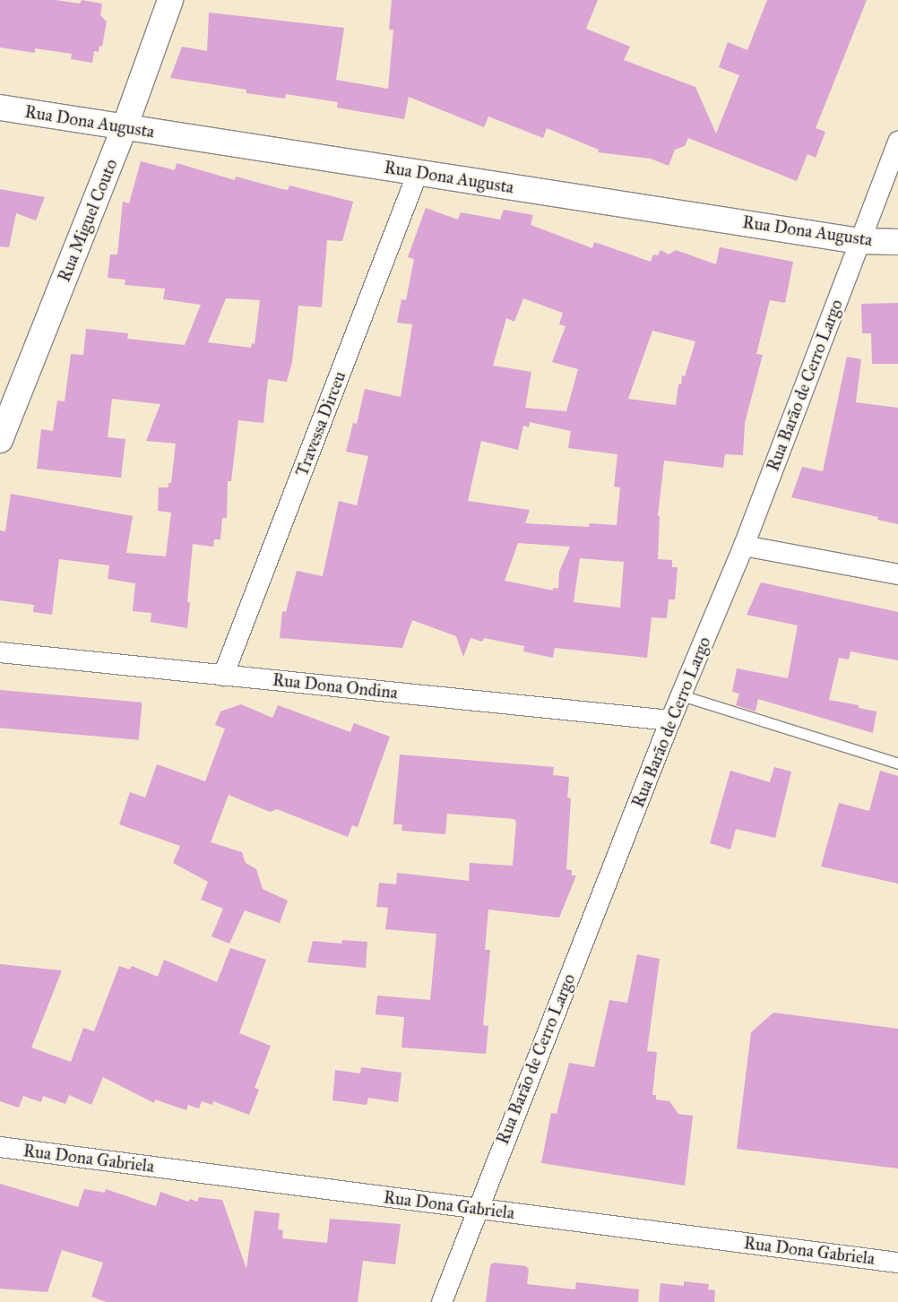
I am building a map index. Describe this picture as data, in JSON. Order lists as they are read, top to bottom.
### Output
{
  "streets": {
    "street": [
      "Rua Dona Augusta",
      "Rua Miguel Couto",
      "Rua Barão de Cerro Largo",
      "Travessa Dirceu",
      "Rua Dona Ondina",
      "Rua Dona Gabriela"
    ]
  },
  "crossings": [
    ["Rua Dona Augusta", "Rua Miguel Couto"],
    ["Rua Dona Augusta", "Rua Barão de Cerro Largo"],
    ["Rua Dona Augusta", "Travessa Dirceu"],
    ["Rua Barão de Cerro Largo", "Rua Dona Ondina"],
    ["Rua Barão de Cerro Largo", "Rua Dona Gabriela"],
    ["Travessa Dirceu", "Rua Dona Ondina"]
  ]
}
